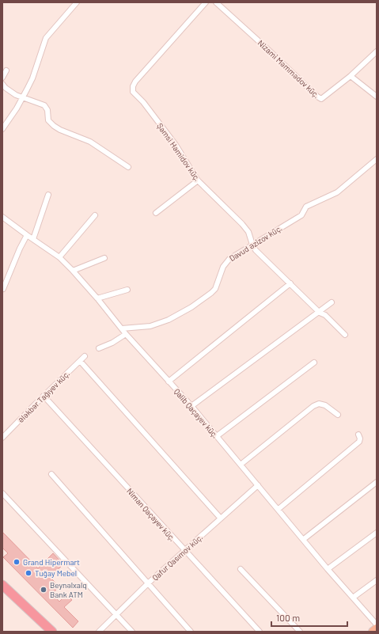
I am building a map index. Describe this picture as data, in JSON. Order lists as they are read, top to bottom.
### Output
{
  "streets": {
    "street": [
      "Nizami Məmmədov küç.",
      "Şəmsi Həmidov küç.",
      "Davud Əzizov küç.",
      "Ələkbər Tağıyev küç.",
      "Qalib Qaçayev küç.",
      "Niman Qaçayev küç.",
      "Qafur Qasımov küç."
    ]
  },
  "crossings": [
    ["Şəmsi Həmidov küç.", "Davud Əzizov küç."],
    ["Davud Əzizov küç.", "Qalib Qaçayev küç."],
    ["Ələkbər Tağıyev küç.", "Niman Qaçayev küç."],
    ["Qalib Qaçayev küç.", "Qafur Qasımov küç."],
    ["Niman Qaçayev küç.", "Qafur Qasımov küç."]
  ],
  "places": ["Grand Hipermart", "Tuğay Mebel", "Beynəlxalq Bank ATM"],
  "scale_bar": "100 m"
}
